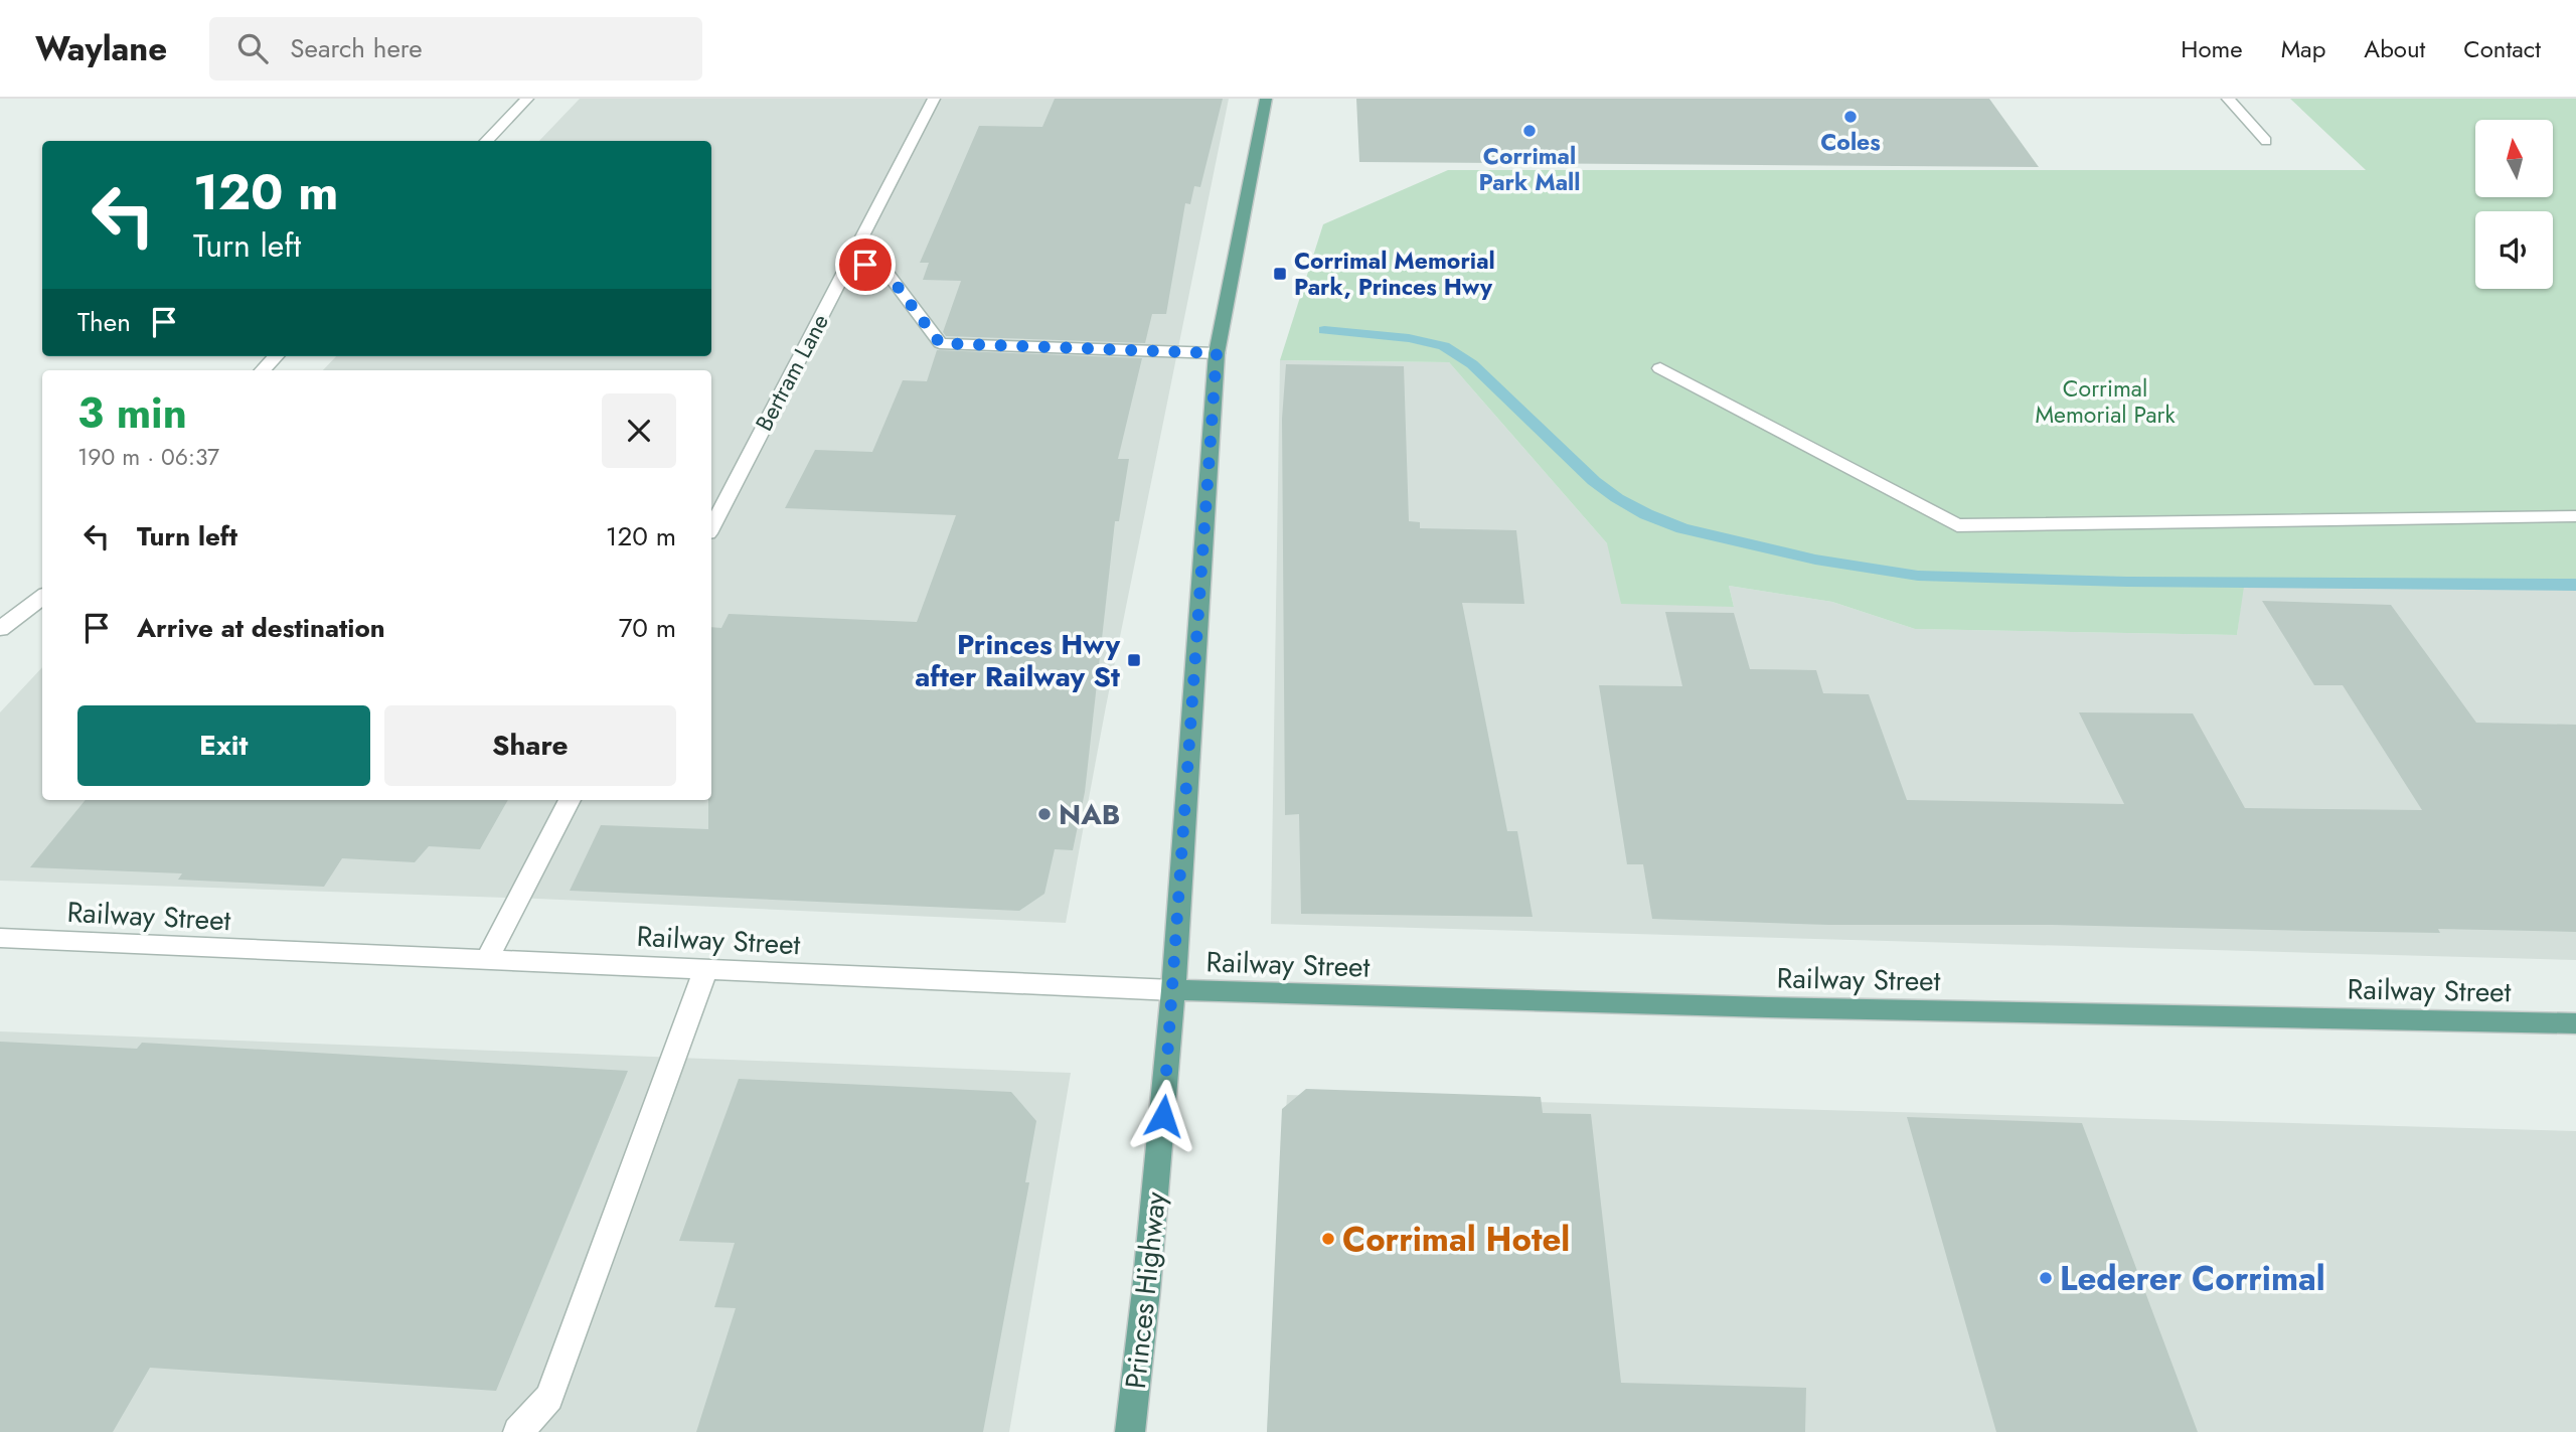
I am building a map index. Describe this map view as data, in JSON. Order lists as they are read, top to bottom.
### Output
{
  "streets": {
    "main road": ["Railway Street", "Princes Highway"],
    "street": ["Bertram Lane"]
  },
  "crossings": [
    ["Railway Street", "Princes Highway"]
  ],
  "parks": ["Corrimal Memorial Park"],
  "places": {
    "other": [
      "Coles",
      "Corrimal Park Mall",
      "NAB",
      "Corrimal Hotel",
      "Lederer Corrimal"
    ],
    "transit": ["Corrimal Memorial Park, Princes Hwy", "Princes Hwy after Railway St"]
  },
  "north": "top",
  "page": {
    "header": "Waylane",
    "search": "Search here",
    "nav": [
      "Home",
      "Map",
      "About",
      "Contact"
    ],
    "turn": ["120 m", "Turn left"],
    "then": "Then",
    "heading": ["3 min", "190 m · 06:37"],
    "list": [
      {
        "name": "Turn left",
        "value": "120 m"
      },
      {
        "name": "Arrive at destination",
        "value": "70 m"
      }
    ],
    "buttons": ["Exit", "Share"]
  }
}
